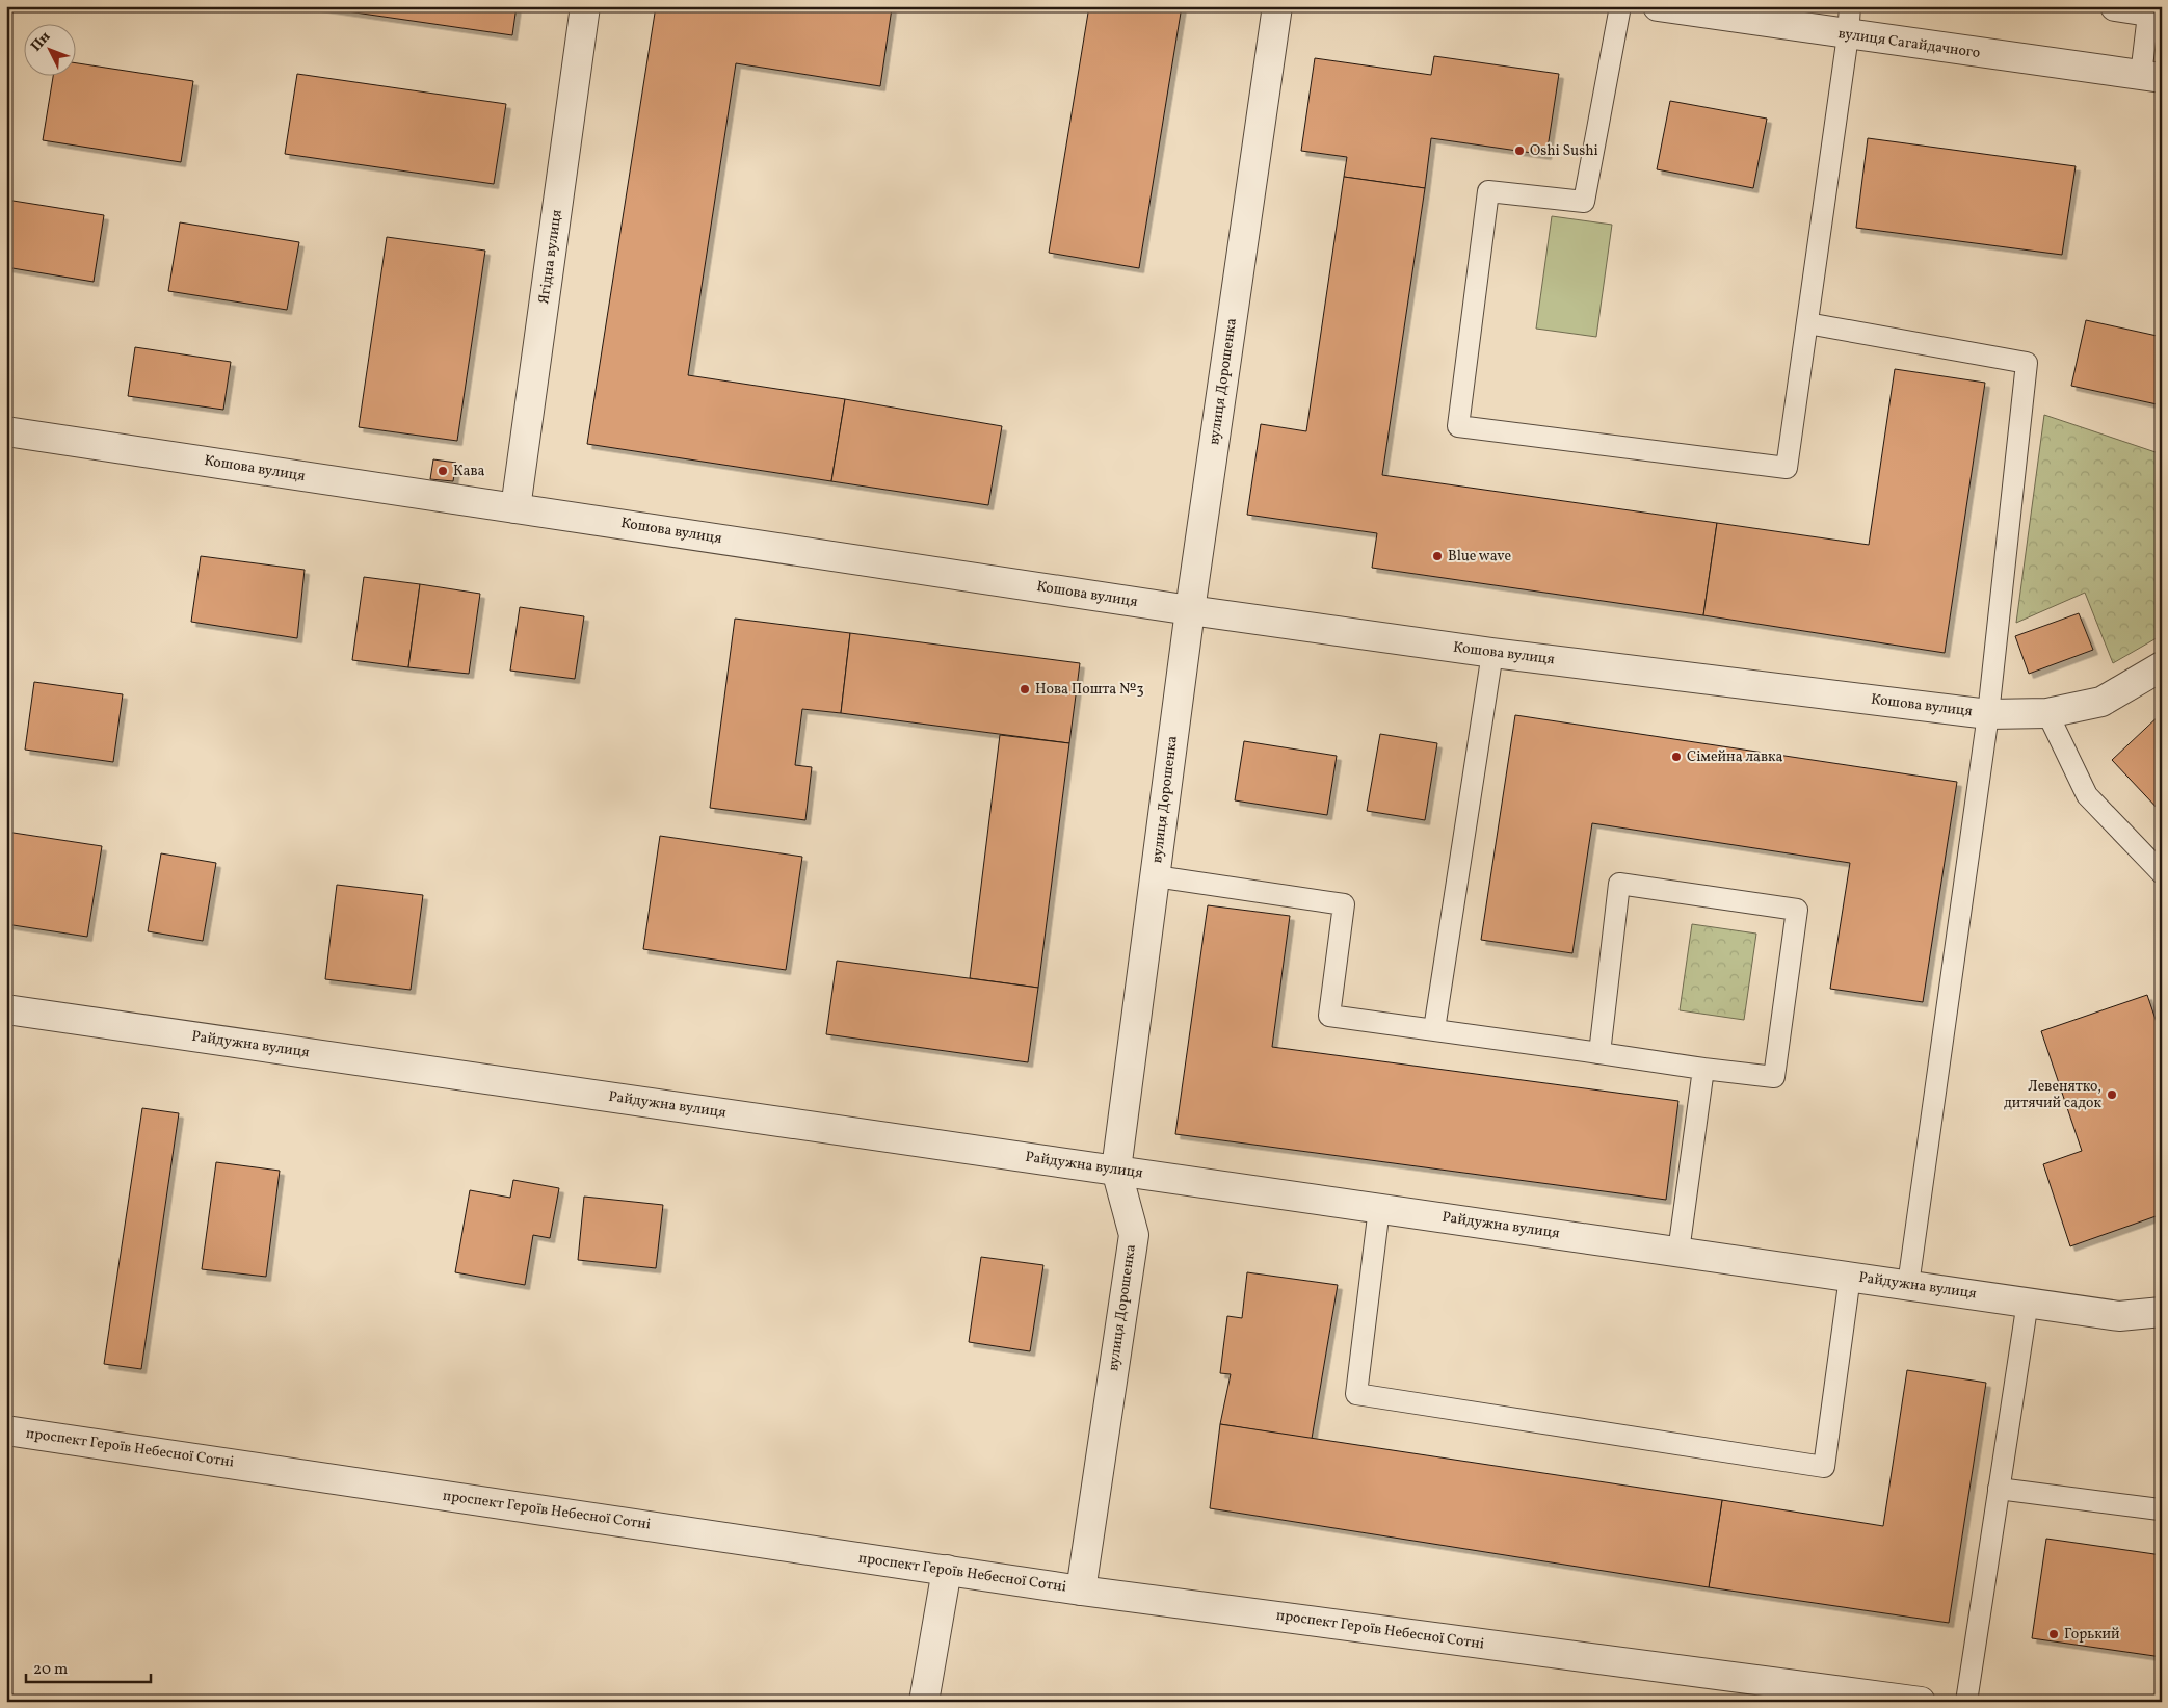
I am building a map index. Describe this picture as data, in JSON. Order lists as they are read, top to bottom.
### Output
{
  "streets": {
    "street": [
      "вулиця Сагайдачного",
      "Ягідна вулиця",
      "вулиця Дорошенка",
      "Кошова вулиця",
      "Райдужна вулиця",
      "проспект Героїв Небесної Сотні"
    ]
  },
  "crossings": [
    ["Ягідна вулиця", "Кошова вулиця"],
    ["вулиця Дорошенка", "Кошова вулиця"],
    ["вулиця Дорошенка", "Райдужна вулиця"],
    ["вулиця Дорошенка", "проспект Героїв Небесної Сотні"]
  ],
  "places": [
    "Oshi Sushi",
    "Кава",
    "Blue wave",
    "Нова Пошта №3",
    "Сімейна лавка",
    "Левенятко, дитячий садок",
    "Горький"
  ],
  "scale_bar": "20 m",
  "north": "top left"
}
